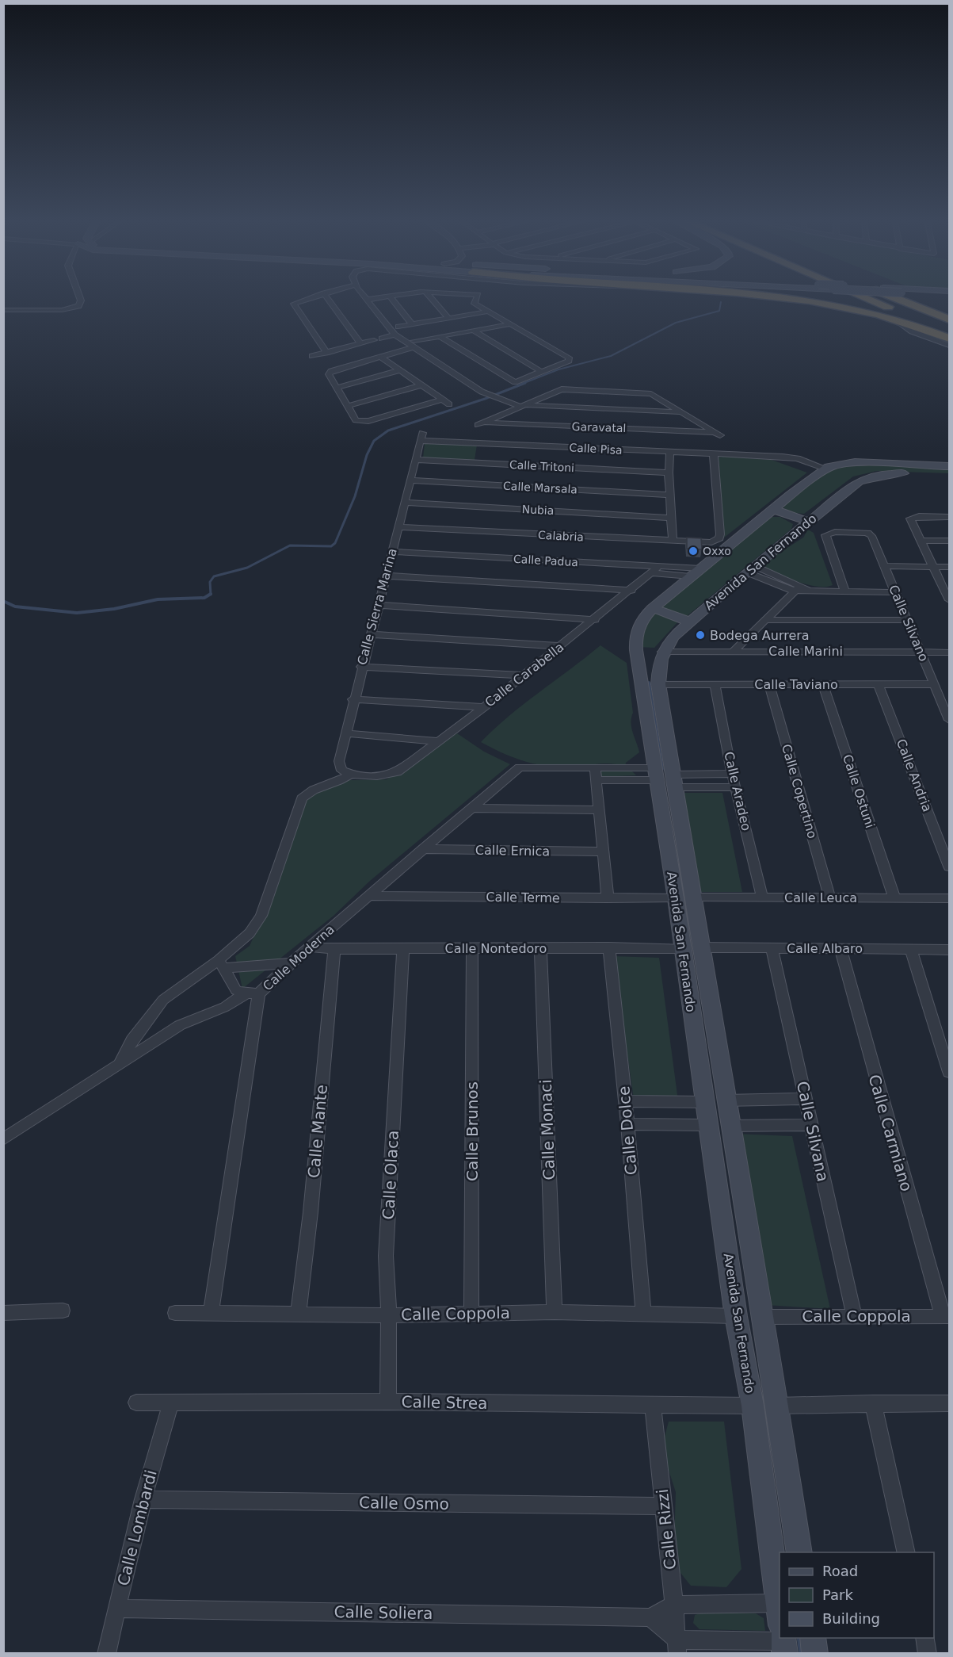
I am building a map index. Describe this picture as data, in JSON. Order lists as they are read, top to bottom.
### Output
{
  "streets": {
    "main road": ["Avenida San Fernando"],
    "street": [
      "Garavatal",
      "Calle Pisa",
      "Calle Tritoni",
      "Calle Marsala",
      "Nubia",
      "Calabria",
      "Calle Padua",
      "Calle Sierra Marina",
      "Calle Silvano",
      "Calle Marini",
      "Calle Carabella",
      "Calle Taviano",
      "Calle Andria",
      "Calle Aradeo",
      "Calle Copertino",
      "Calle Ostuni",
      "Calle Ernica",
      "Calle Terme",
      "Calle Leuca",
      "Calle Nontedoro",
      "Calle Albaro",
      "Calle Moderna",
      "Calle Monaci",
      "Calle Dolce",
      "Calle Mante",
      "Calle Brunos",
      "Calle Silvana",
      "Calle Carmiano",
      "Calle Olaca",
      "Calle Coppola",
      "Calle Strea",
      "Calle Osmo",
      "Calle Lombardi",
      "Calle Rizzi",
      "Calle Soliera"
    ]
  },
  "crossings": [
    ["Calle Pisa", "Calabria"],
    ["Calle Pisa", "Avenida San Fernando"],
    ["Calle Pisa", "Calle Sierra Marina"],
    ["Calle Tritoni", "Calle Sierra Marina"],
    ["Calle Marsala", "Calle Sierra Marina"],
    ["Nubia", "Calle Sierra Marina"],
    ["Calabria", "Calle Sierra Marina"],
    ["Calle Padua", "Avenida San Fernando"],
    ["Calle Padua", "Calle Sierra Marina"],
    ["Calle Padua", "Calle Carabella"],
    ["Avenida San Fernando", "Calle Marini"],
    ["Avenida San Fernando", "Calle Taviano"],
    ["Avenida San Fernando", "Calle Terme"],
    ["Avenida San Fernando", "Calle Leuca"],
    ["Avenida San Fernando", "Calle Nontedoro"],
    ["Avenida San Fernando", "Calle Albaro"],
    ["Avenida San Fernando", "Calle Coppola"],
    ["Avenida San Fernando", "Calle Strea"],
    ["Avenida San Fernando", "Calle Soliera"],
    ["Calle Sierra Marina", "Calle Carabella"],
    ["Calle Silvano", "Calle Marini"],
    ["Calle Silvano", "Calle Taviano"],
    ["Calle Taviano", "Calle Andria"],
    ["Calle Taviano", "Calle Aradeo"],
    ["Calle Taviano", "Calle Copertino"],
    ["Calle Taviano", "Calle Ostuni"],
    ["Calle Aradeo", "Calle Leuca"],
    ["Calle Copertino", "Calle Leuca"],
    ["Calle Ostuni", "Calle Leuca"],
    ["Calle Ernica", "Calle Moderna"],
    ["Calle Terme", "Calle Leuca"],
    ["Calle Terme", "Calle Moderna"],
    ["Calle Nontedoro", "Calle Moderna"],
    ["Calle Nontedoro", "Calle Monaci"],
    ["Calle Nontedoro", "Calle Dolce"],
    ["Calle Nontedoro", "Calle Mante"],
    ["Calle Nontedoro", "Calle Brunos"],
    ["Calle Nontedoro", "Calle Olaca"],
    ["Calle Albaro", "Calle Silvana"],
    ["Calle Albaro", "Calle Carmiano"],
    ["Calle Moderna", "Calle Coppola"],
    ["Calle Monaci", "Calle Coppola"],
    ["Calle Dolce", "Calle Coppola"],
    ["Calle Mante", "Calle Coppola"],
    ["Calle Brunos", "Calle Coppola"],
    ["Calle Silvana", "Calle Coppola"],
    ["Calle Carmiano", "Calle Coppola"],
    ["Calle Olaca", "Calle Coppola"],
    ["Calle Olaca", "Calle Strea"],
    ["Calle Strea", "Calle Lombardi"],
    ["Calle Strea", "Calle Rizzi"],
    ["Calle Osmo", "Calle Lombardi"],
    ["Calle Osmo", "Calle Rizzi"],
    ["Calle Lombardi", "Calle Soliera"],
    ["Calle Rizzi", "Calle Soliera"]
  ],
  "places": ["Oxxo", "Bodega Aurrera"],
  "legend": ["Road", "Park", "Building"]
}
